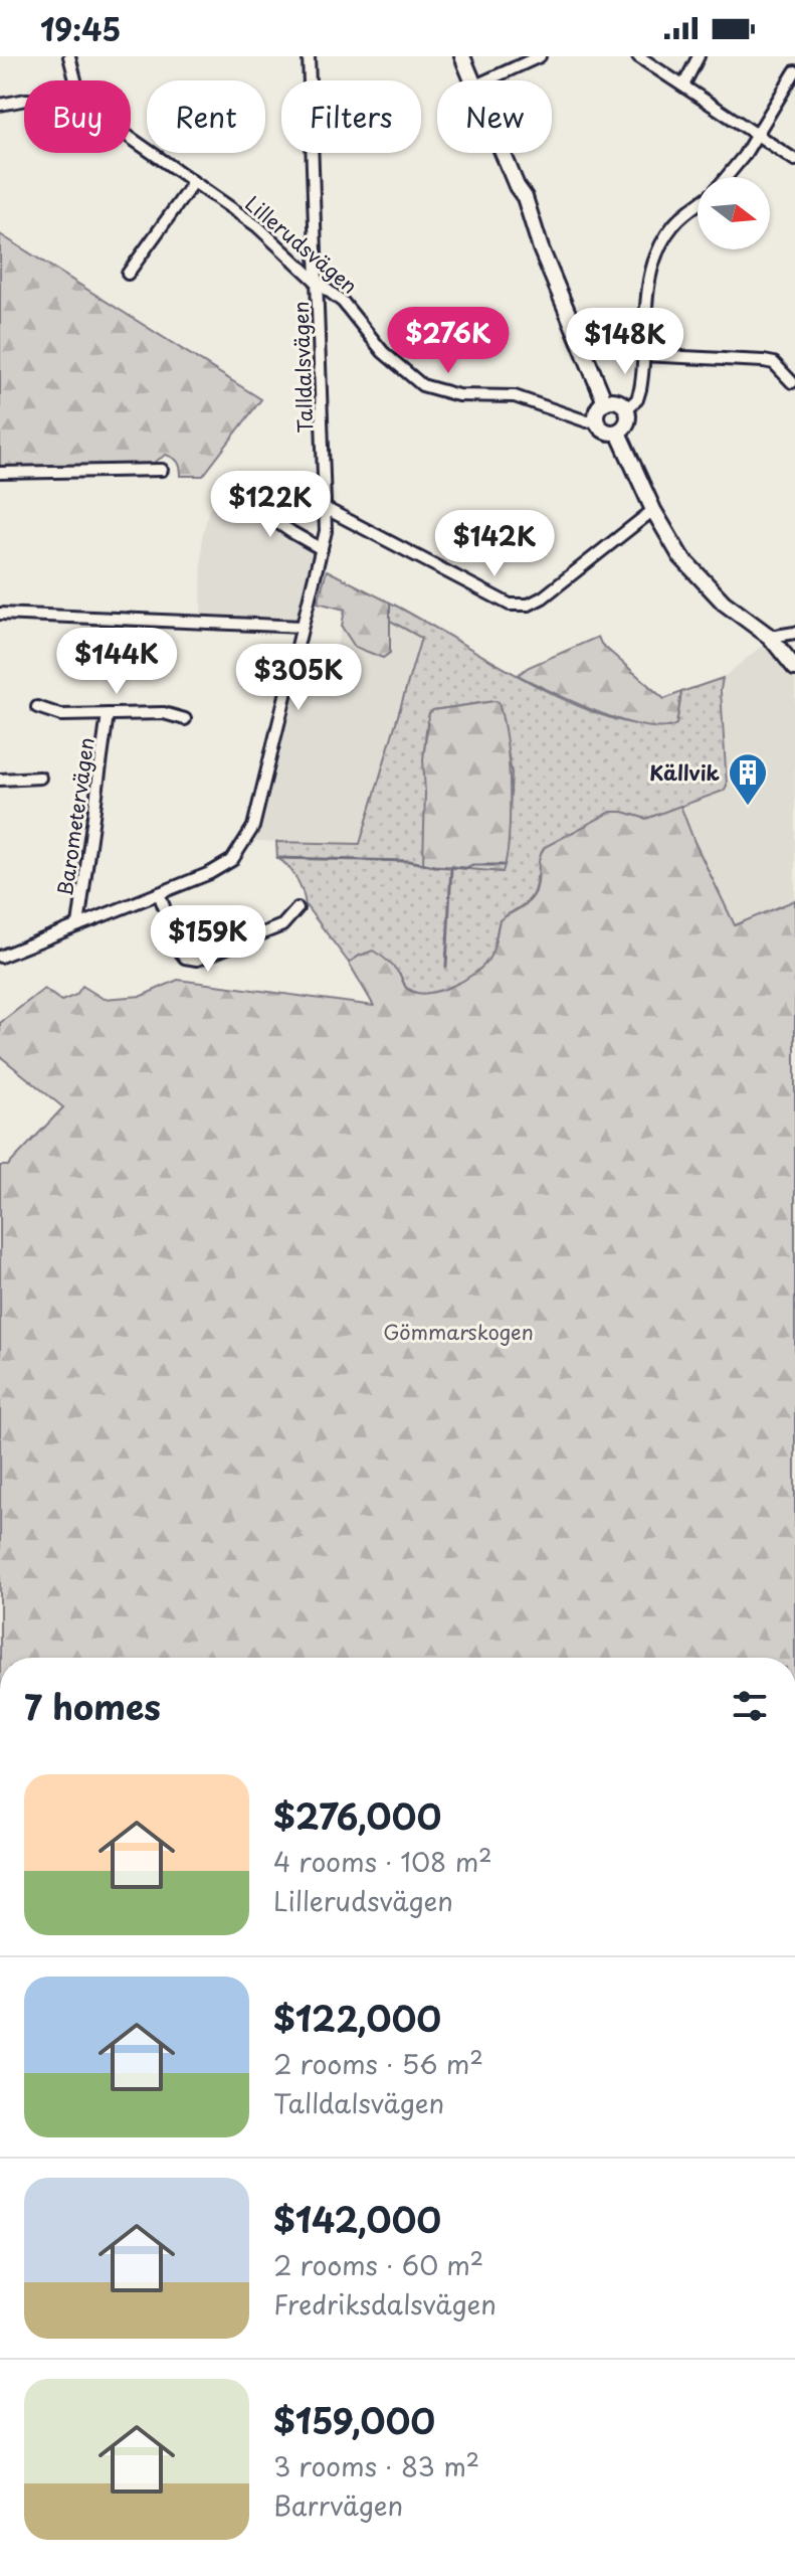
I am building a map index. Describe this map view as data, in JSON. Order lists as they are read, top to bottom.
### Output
{
  "streets": {
    "street": ["Lillerudsvägen", "Talldalsvägen", "Barometervägen"]
  },
  "crossings": [
    ["Lillerudsvägen", "Talldalsvägen"],
    ["Talldalsvägen", "Barometervägen"]
  ],
  "parks": ["Gömmarskogen"],
  "places": {
    "building": ["Källvik"]
  },
  "north": "right",
  "page": {
    "status": "19:45",
    "chip": [
      "Buy",
      "Rent",
      "Filters",
      "New"
    ],
    "price": [
      "$276K",
      "$148K",
      "$122K",
      "$142K",
      "$144K",
      "$305K",
      "$159K"
    ],
    "heading": "7 homes",
    "list": [
      {
        "name": "$276,000",
        "note": "4 rooms · 108 m² · Lillerudsvägen"
      },
      {
        "name": "$122,000",
        "note": "2 rooms · 56 m² · Talldalsvägen"
      },
      {
        "name": "$142,000",
        "note": "2 rooms · 60 m² · Fredriksdalsvägen"
      },
      {
        "name": "$159,000",
        "note": "3 rooms · 83 m² · Barrvägen"
      }
    ]
  }
}
